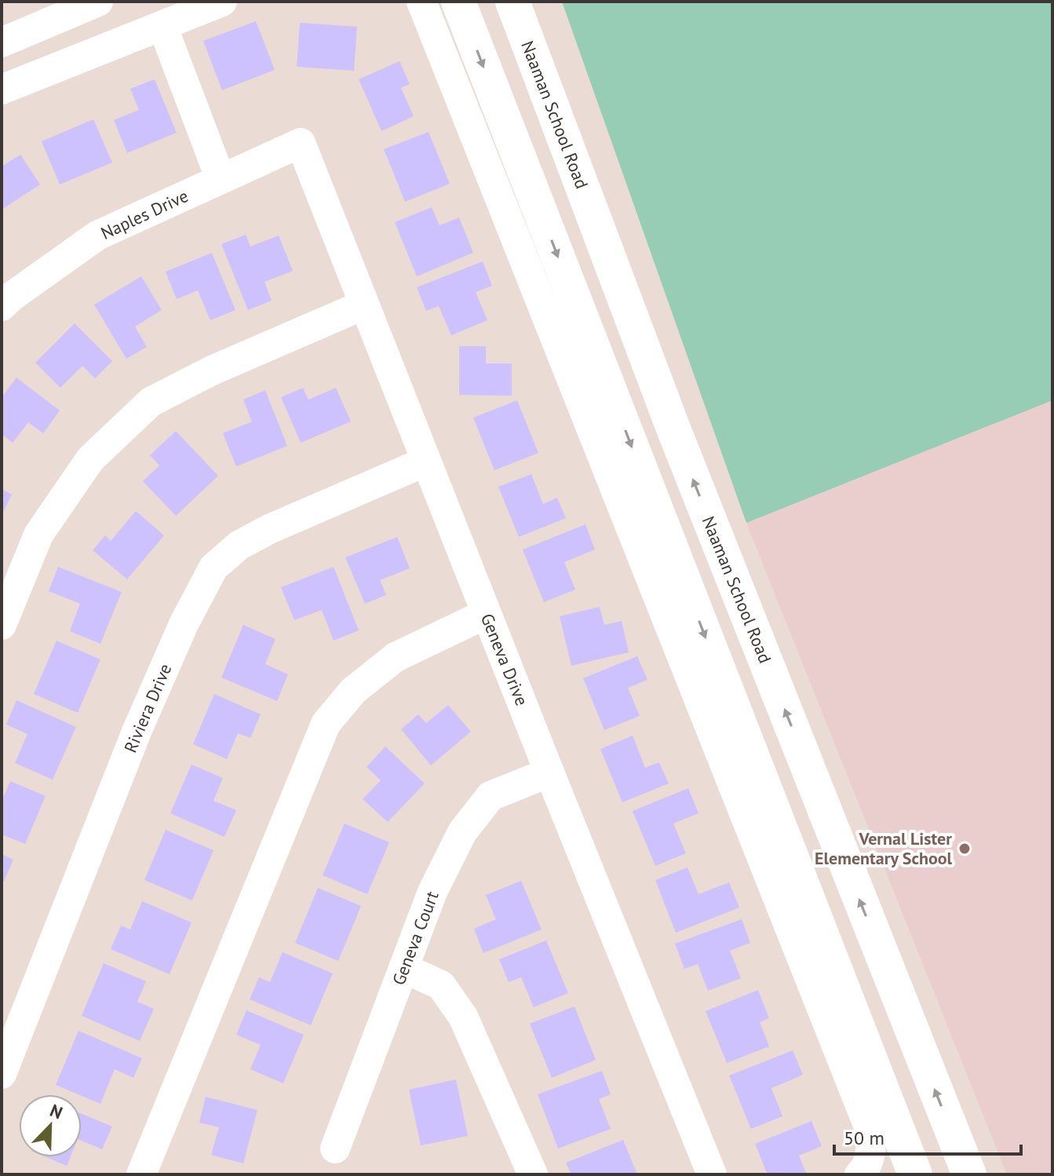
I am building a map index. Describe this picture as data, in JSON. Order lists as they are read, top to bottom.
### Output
{
  "streets": {
    "main road": ["Naaman School Road"],
    "street": [
      "Naples Drive",
      "Geneva Drive",
      "Riviera Drive",
      "Geneva Court"
    ]
  },
  "crossings": [
    ["Naples Drive", "Geneva Drive"],
    ["Geneva Drive", "Riviera Drive"],
    ["Geneva Drive", "Geneva Court"]
  ],
  "places": ["Vernal Lister Elementary School"],
  "scale_bar": "50 m",
  "north": "top right"
}
